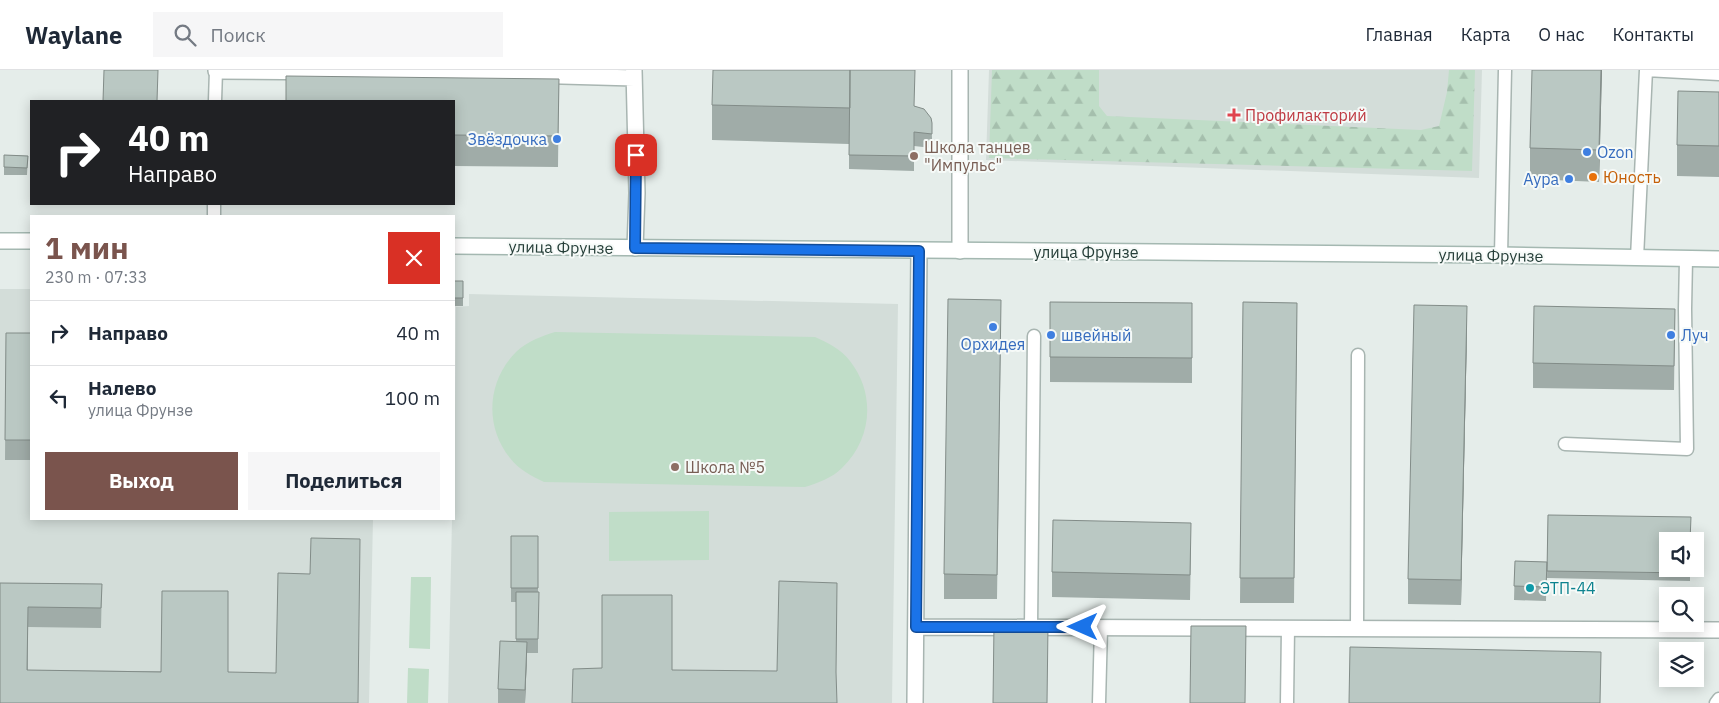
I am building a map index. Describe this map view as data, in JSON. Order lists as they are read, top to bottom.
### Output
{
  "streets": {
    "street": ["улица Фрунзе"]
  },
  "places": {
    "health": ["Профилакторий"],
    "other": [
      "Звёздочка",
      "Ozon",
      "Школа танцев \"Импульс\"",
      "Юность",
      "Аура",
      "Орхидея",
      "швейный",
      "Луч",
      "Школа №5",
      "ЭТП-44"
    ]
  },
  "page": {
    "header": "Waylane",
    "search": "Поиск",
    "nav": [
      "Главная",
      "Карта",
      "О нас",
      "Контакты"
    ],
    "turn": ["40 m", "Направо"],
    "heading": ["1 мин", "230 m · 07:33"],
    "list": [
      {
        "name": "Направо",
        "value": "40 m"
      },
      {
        "name": "Налево",
        "note": "улица Фрунзе",
        "value": "100 m"
      }
    ],
    "buttons": ["Выход", "Поделиться"]
  }
}
